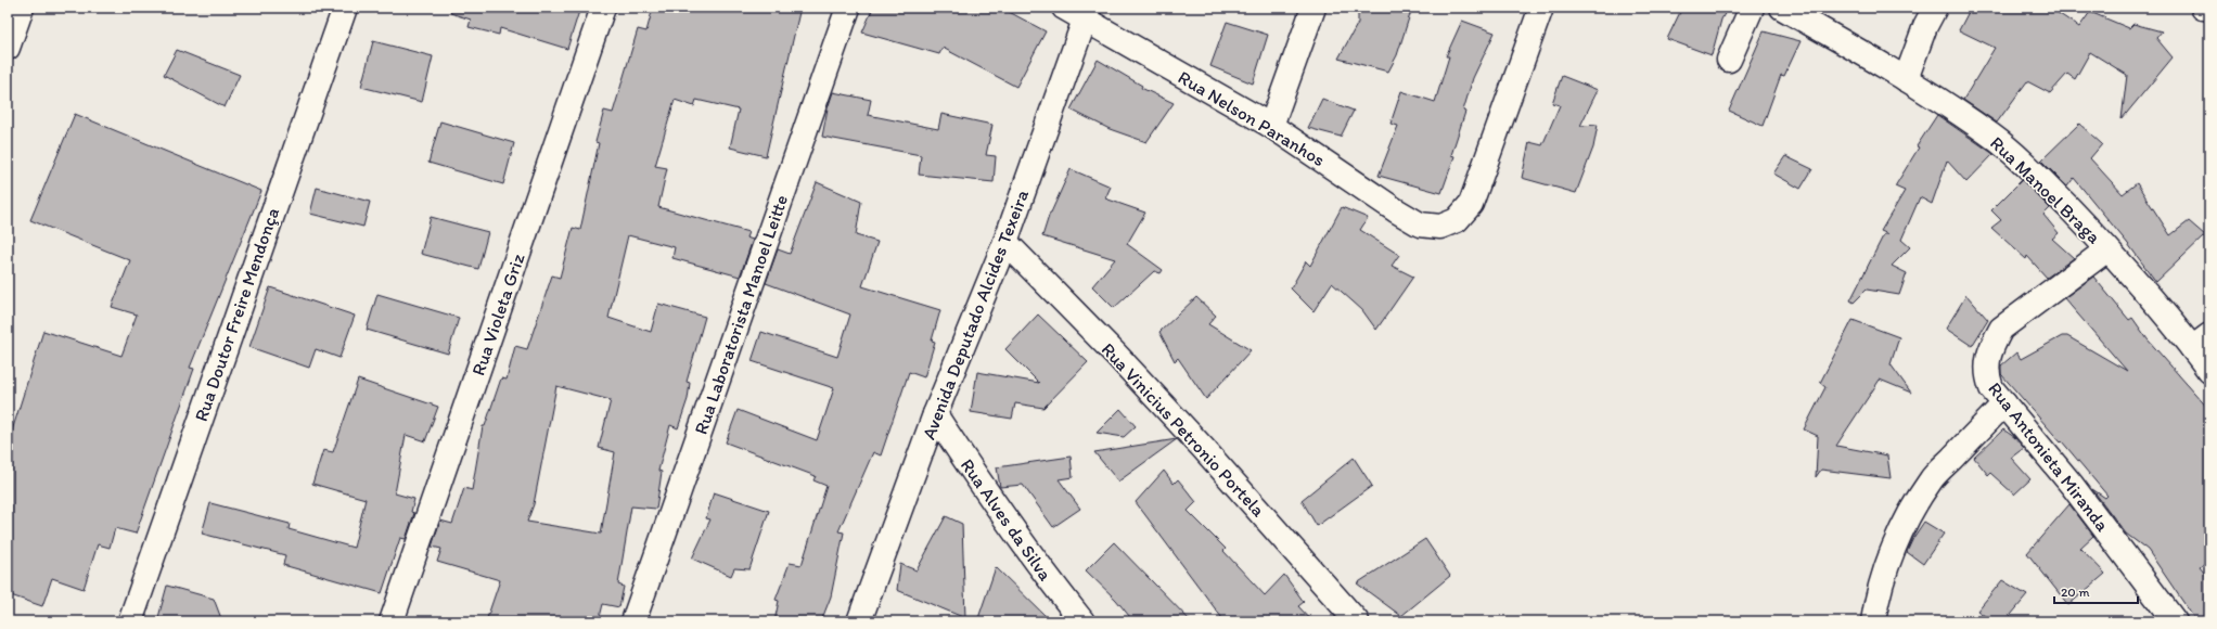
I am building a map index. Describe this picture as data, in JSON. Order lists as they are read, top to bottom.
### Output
{
  "streets": {
    "street": [
      "Rua Nelson Paranhos",
      "Rua Manoel Braga",
      "Rua Doutor Freire Mendonça",
      "Rua Violeta Griz",
      "Rua Laboratorista Manoel Leitte",
      "Avenida Deputado Alcides Texeira",
      "Rua Vinicius Petronio Portela",
      "Rua Antonieta Miranda",
      "Rua Alves da Silva"
    ]
  },
  "crossings": [
    ["Rua Nelson Paranhos", "Avenida Deputado Alcides Texeira"],
    ["Rua Manoel Braga", "Rua Antonieta Miranda"],
    ["Avenida Deputado Alcides Texeira", "Rua Vinicius Petronio Portela"],
    ["Avenida Deputado Alcides Texeira", "Rua Alves da Silva"]
  ],
  "scale_bar": "20 m"
}
